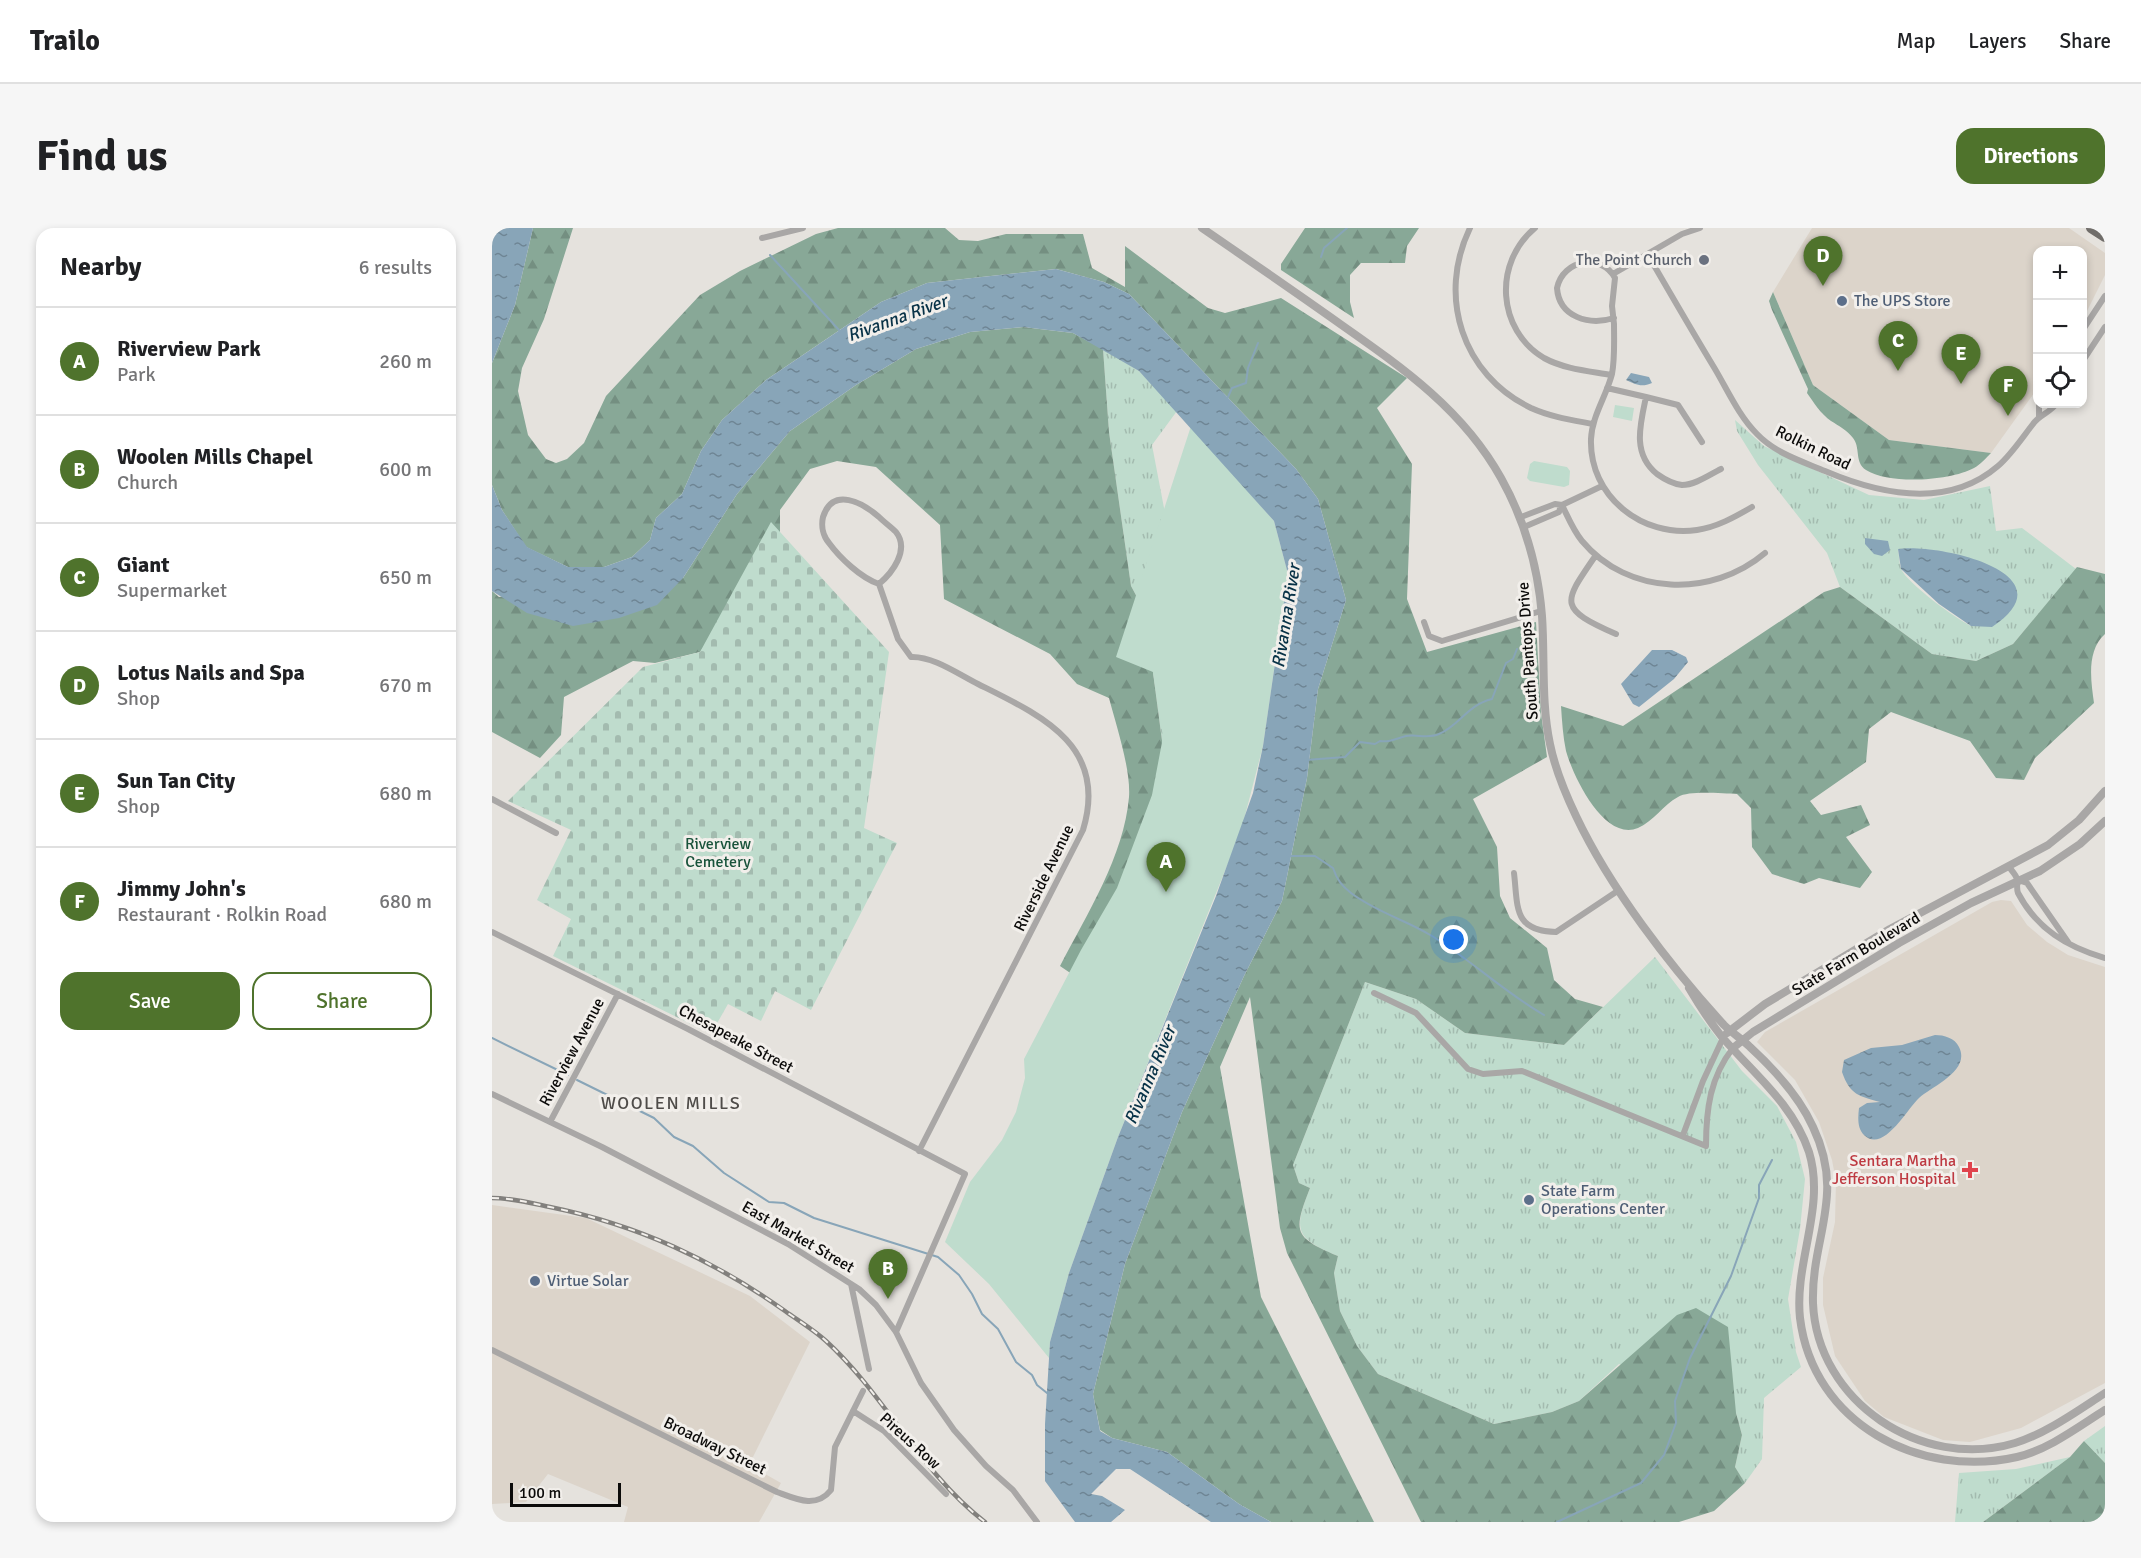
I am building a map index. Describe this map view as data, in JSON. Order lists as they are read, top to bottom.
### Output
{
  "streets": {
    "street": [
      "Rolkin Road",
      "South Pantops Drive",
      "Riverside Avenue",
      "State Farm Boulevard",
      "Chesapeake Street",
      "Riverview Avenue",
      "East Market Street",
      "Pireus Row",
      "Broadway Street"
    ]
  },
  "crossings": [
    ["South Pantops Drive", "State Farm Boulevard"],
    ["Riverside Avenue", "Chesapeake Street"],
    ["Chesapeake Street", "Riverview Avenue"],
    ["Chesapeake Street", "East Market Street"],
    ["Riverview Avenue", "East Market Street"],
    ["Pireus Row", "Broadway Street"]
  ],
  "districts": ["WOOLEN MILLS"],
  "water": ["Rivanna River"],
  "parks": ["Riverview Cemetery"],
  "places": {
    "other": [
      "The Point Church",
      "The UPS Store",
      "State Farm Operations Center",
      "Virtue Solar"
    ],
    "health": ["Sentara Martha Jefferson Hospital"]
  },
  "scale_bar": "100 m",
  "page": {
    "header": "Trailo",
    "nav": ["Map", "Layers", "Share"],
    "buttons": [
      "Directions",
      ["Save", "Share"]
    ],
    "title": "Find us",
    "heading": ["Nearby", "6 results"],
    "pins": [
      "D",
      "C",
      "E",
      "F",
      "A",
      "B"
    ],
    "map_buttons": ["+", "−"],
    "list": [
      {
        "mark": "A",
        "name": "Riverview Park",
        "note": "Park",
        "value": "260 m"
      },
      {
        "mark": "B",
        "name": "Woolen Mills Chapel",
        "note": "Church",
        "value": "600 m"
      },
      {
        "mark": "C",
        "name": "Giant",
        "note": "Supermarket",
        "value": "650 m"
      },
      {
        "mark": "D",
        "name": "Lotus Nails and Spa",
        "note": "Shop",
        "value": "670 m"
      },
      {
        "mark": "E",
        "name": "Sun Tan City",
        "note": "Shop",
        "value": "680 m"
      },
      {
        "mark": "F",
        "name": "Jimmy John's",
        "note": "Restaurant · Rolkin Road",
        "value": "680 m"
      }
    ],
    "scale": "100 m"
  }
}
